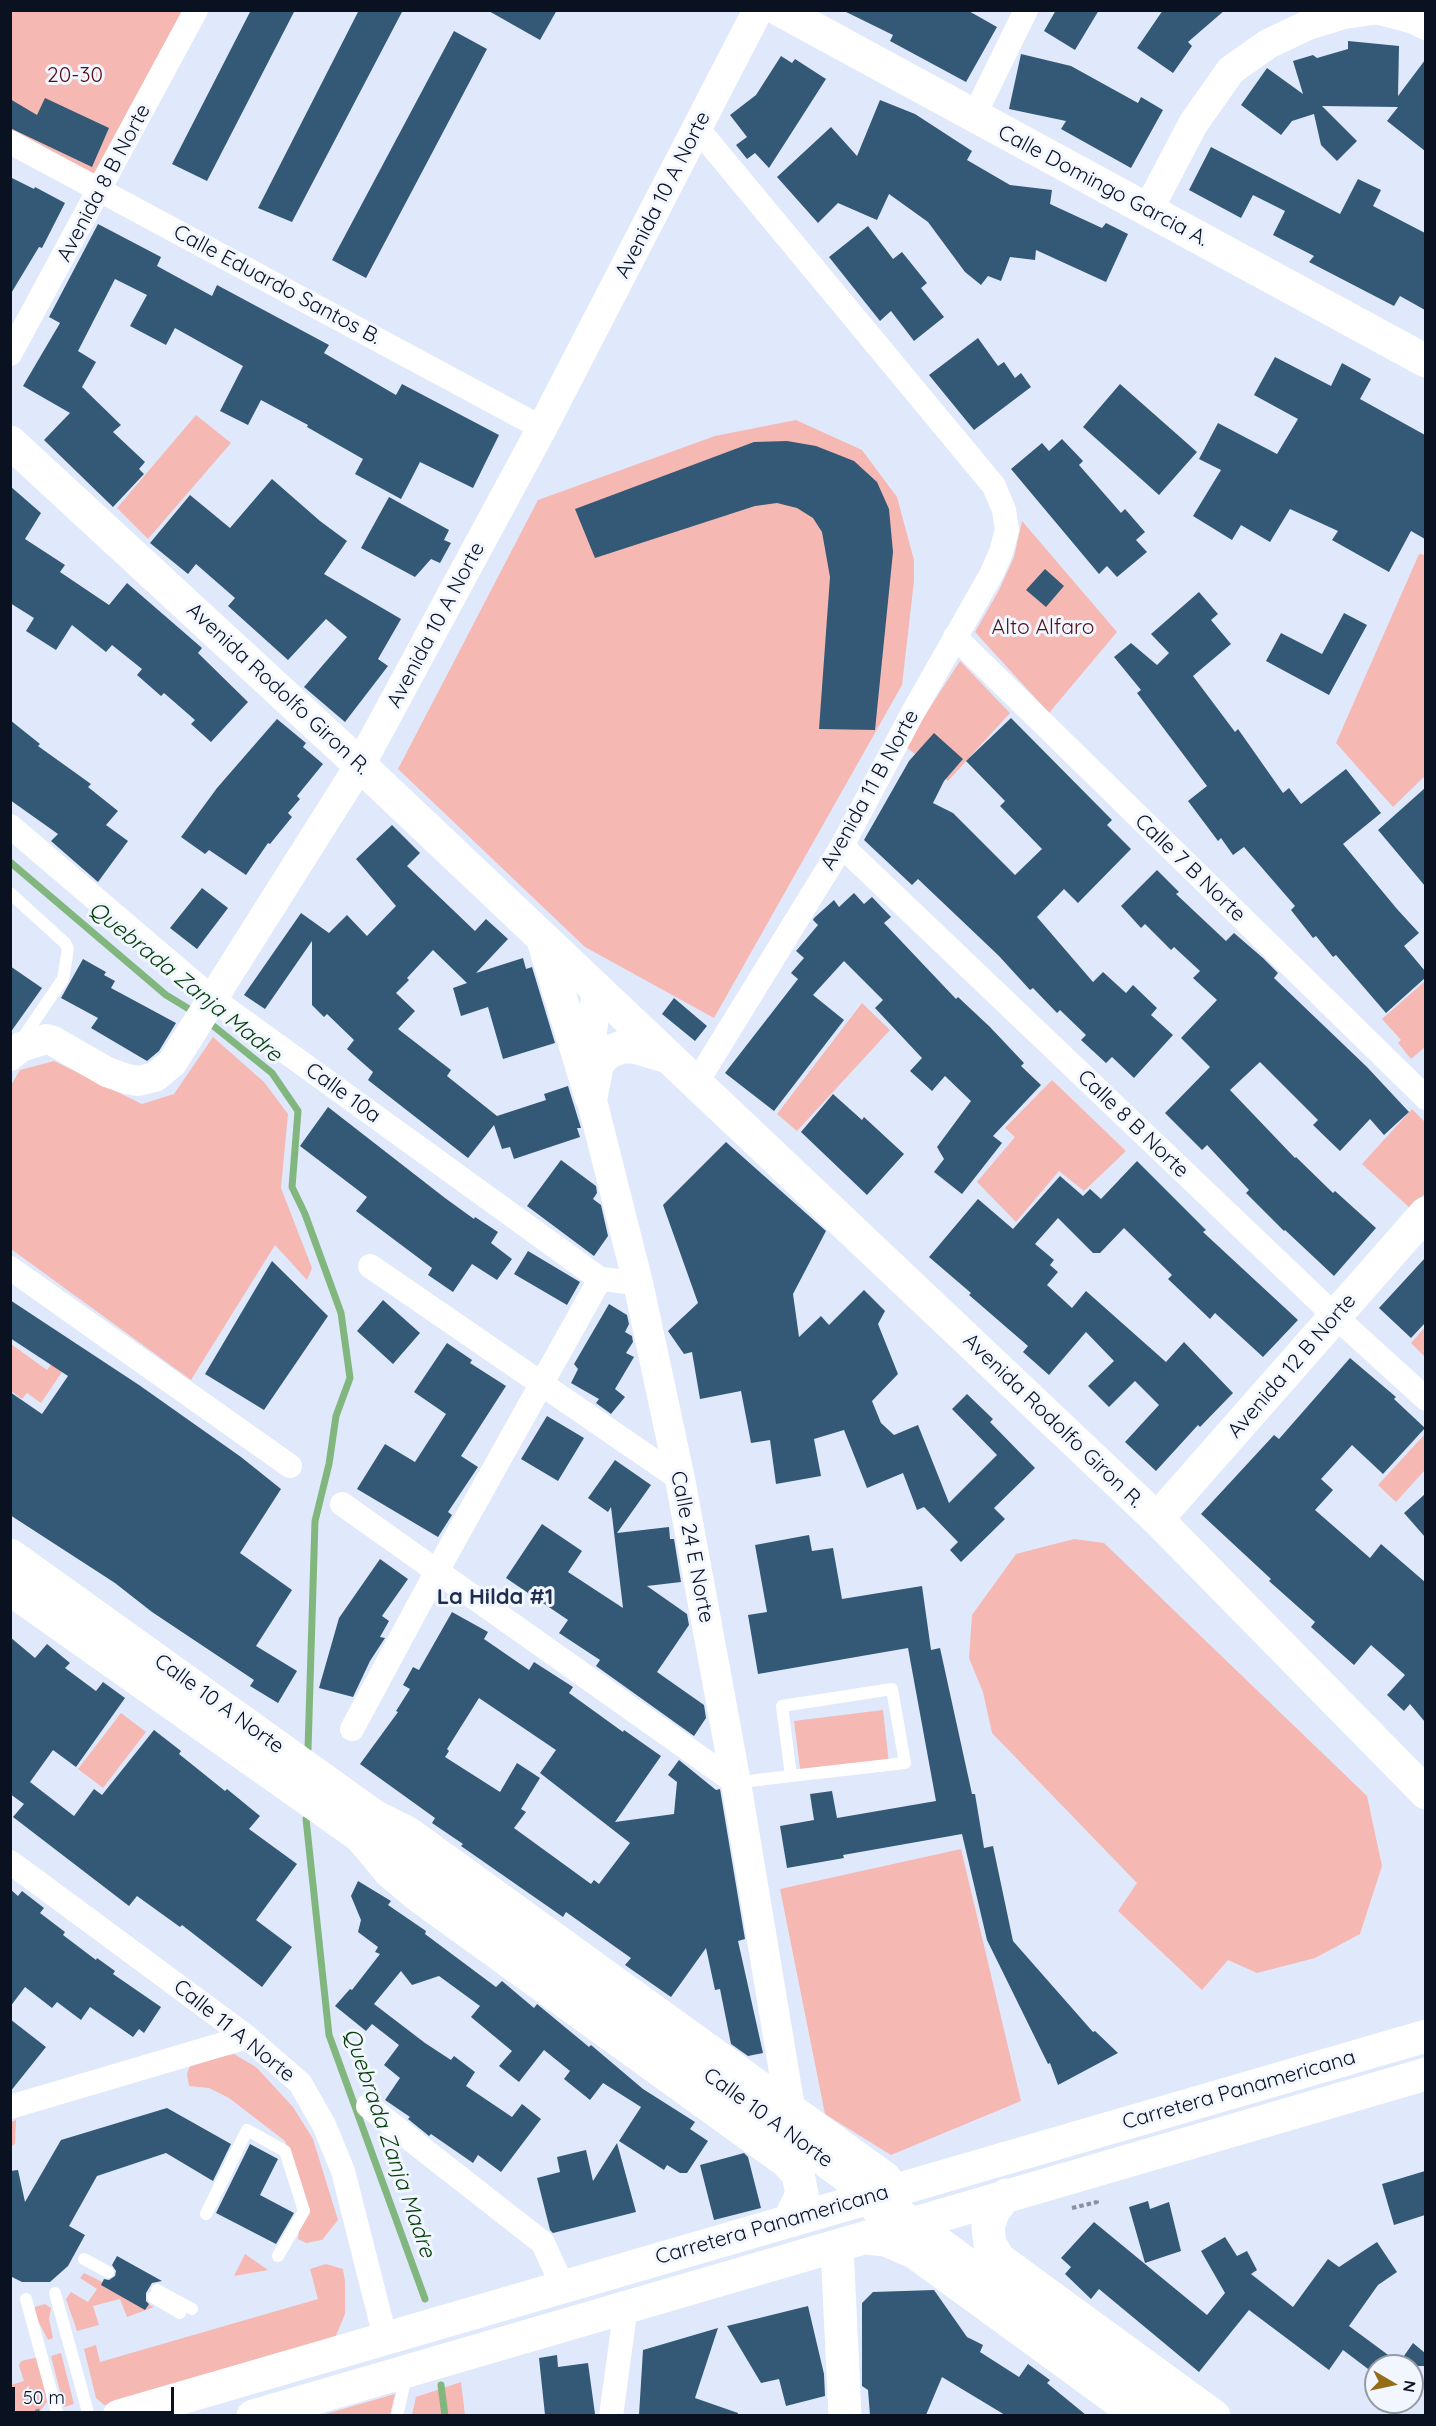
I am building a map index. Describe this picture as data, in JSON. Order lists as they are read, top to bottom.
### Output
{
  "streets": {
    "main road": [
      "Calle Domingo Garcia A.",
      "Avenida Rodolfo Giron R.",
      "Avenida 12 B Norte",
      "Calle 10 A Norte",
      "Carretera Panamericana"
    ],
    "street": [
      "Avenida 8 B Norte",
      "Avenida 10 A Norte",
      "Calle Eduardo Santos B.",
      "Avenida 11 B Norte",
      "Calle 7 B Norte",
      "Calle 10a",
      "Calle 8 B Norte",
      "Calle 24 E Norte",
      "Calle 11 A Norte"
    ]
  },
  "crossings": [
    ["Avenida 8 B Norte", "Calle Eduardo Santos B."],
    ["Avenida 10 A Norte", "Calle Eduardo Santos B."],
    ["Avenida 10 A Norte", "Avenida Rodolfo Giron R."],
    ["Avenida 10 A Norte", "Avenida 11 B Norte"],
    ["Avenida 10 A Norte", "Calle 10a"],
    ["Avenida Rodolfo Giron R.", "Avenida 11 B Norte"],
    ["Avenida Rodolfo Giron R.", "Avenida 12 B Norte"],
    ["Avenida Rodolfo Giron R.", "Calle 24 E Norte"],
    ["Avenida 11 B Norte", "Calle 7 B Norte"],
    ["Avenida 11 B Norte", "Calle 8 B Norte"],
    ["Calle 10a", "Calle 24 E Norte"],
    ["Calle 8 B Norte", "Avenida 12 B Norte"],
    ["Calle 11 A Norte", "Carretera Panamericana"]
  ],
  "districts": ["La Hilda #1"],
  "water": ["Quebrada Zanja Madre"],
  "parks": ["20-30", "Alto Alfaro"],
  "scale_bar": "50 m",
  "north": "right"
}
